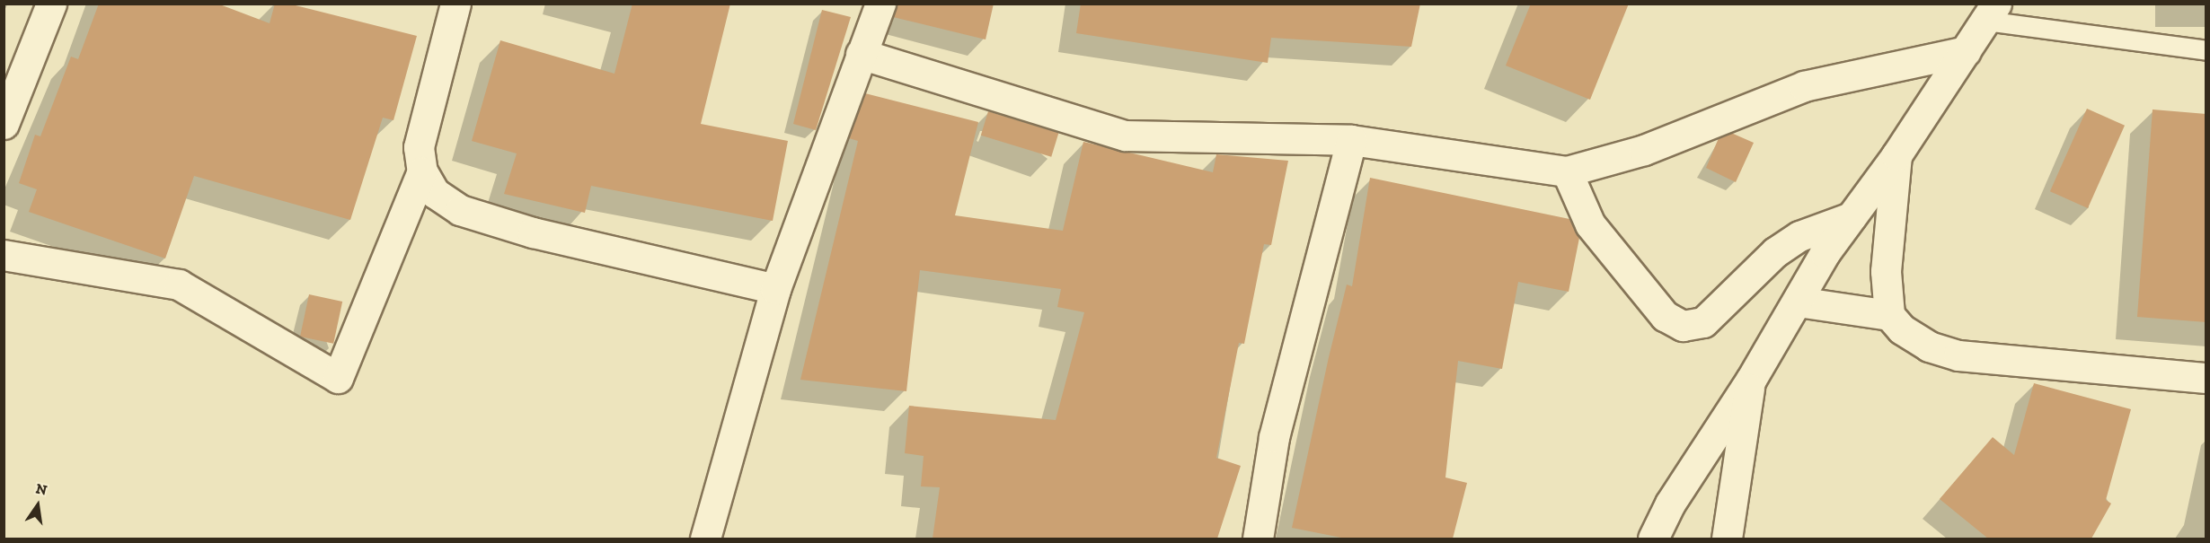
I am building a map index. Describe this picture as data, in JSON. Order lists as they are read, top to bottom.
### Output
{
  "north": "top"
}
